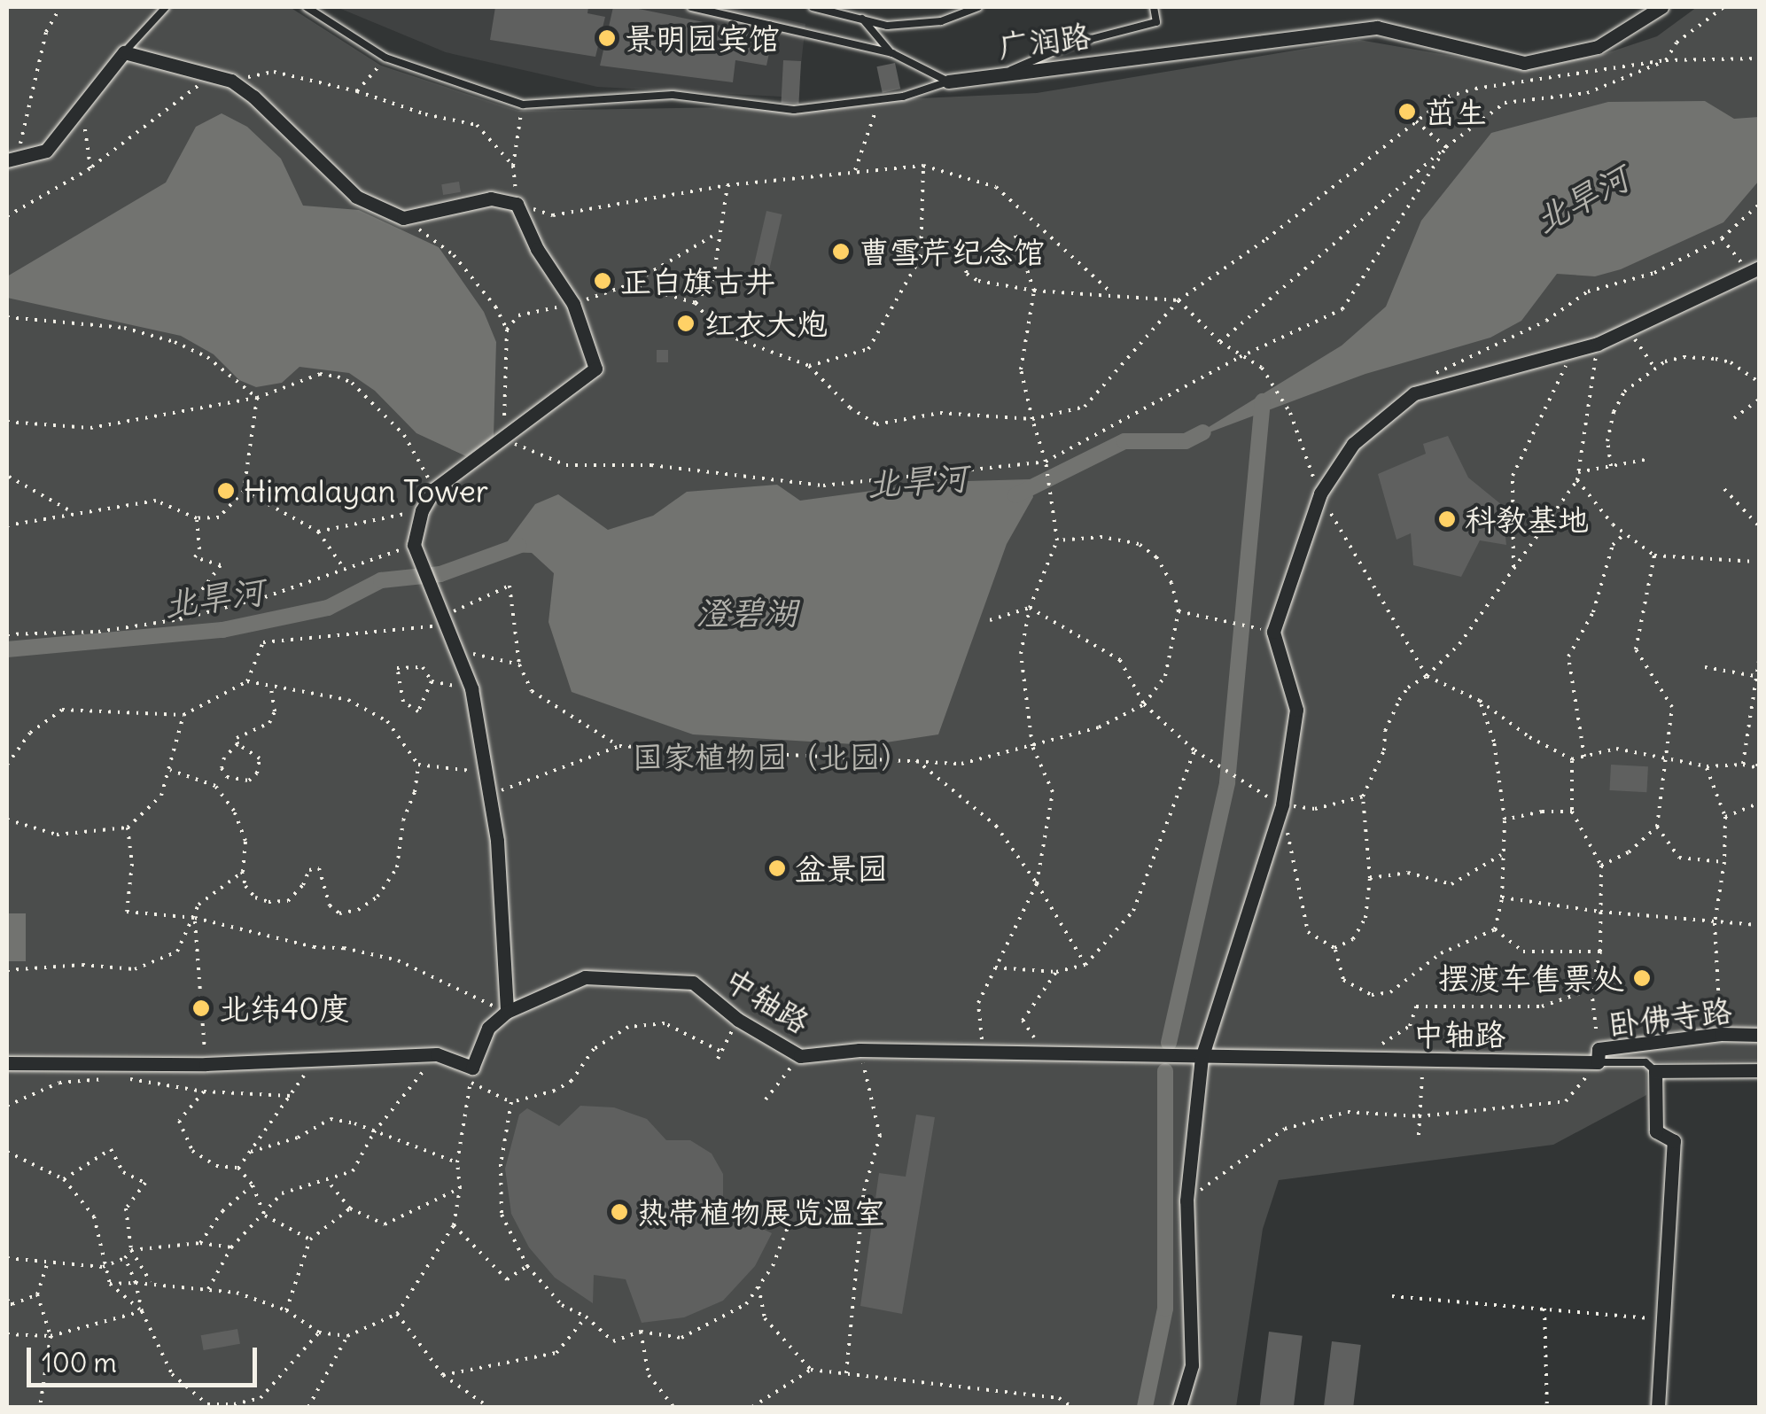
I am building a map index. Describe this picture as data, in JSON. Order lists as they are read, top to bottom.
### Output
{
  "streets": {
    "street": ["广润路", "中轴路", "卧佛寺路"]
  },
  "crossings": [
    ["中轴路", "卧佛寺路"]
  ],
  "water": ["北旱河", "澄碧湖"],
  "parks": ["国家植物园（北园）"],
  "places": [
    "景明园宾馆",
    "茁生",
    "曹雪芹纪念馆",
    "正白旗古井",
    "红衣大炮",
    "Himalayan Tower",
    "科教基地",
    "盆景园",
    "摆渡车售票处",
    "北纬40度",
    "热带植物展览温室"
  ],
  "scale_bar": "100 m"
}
